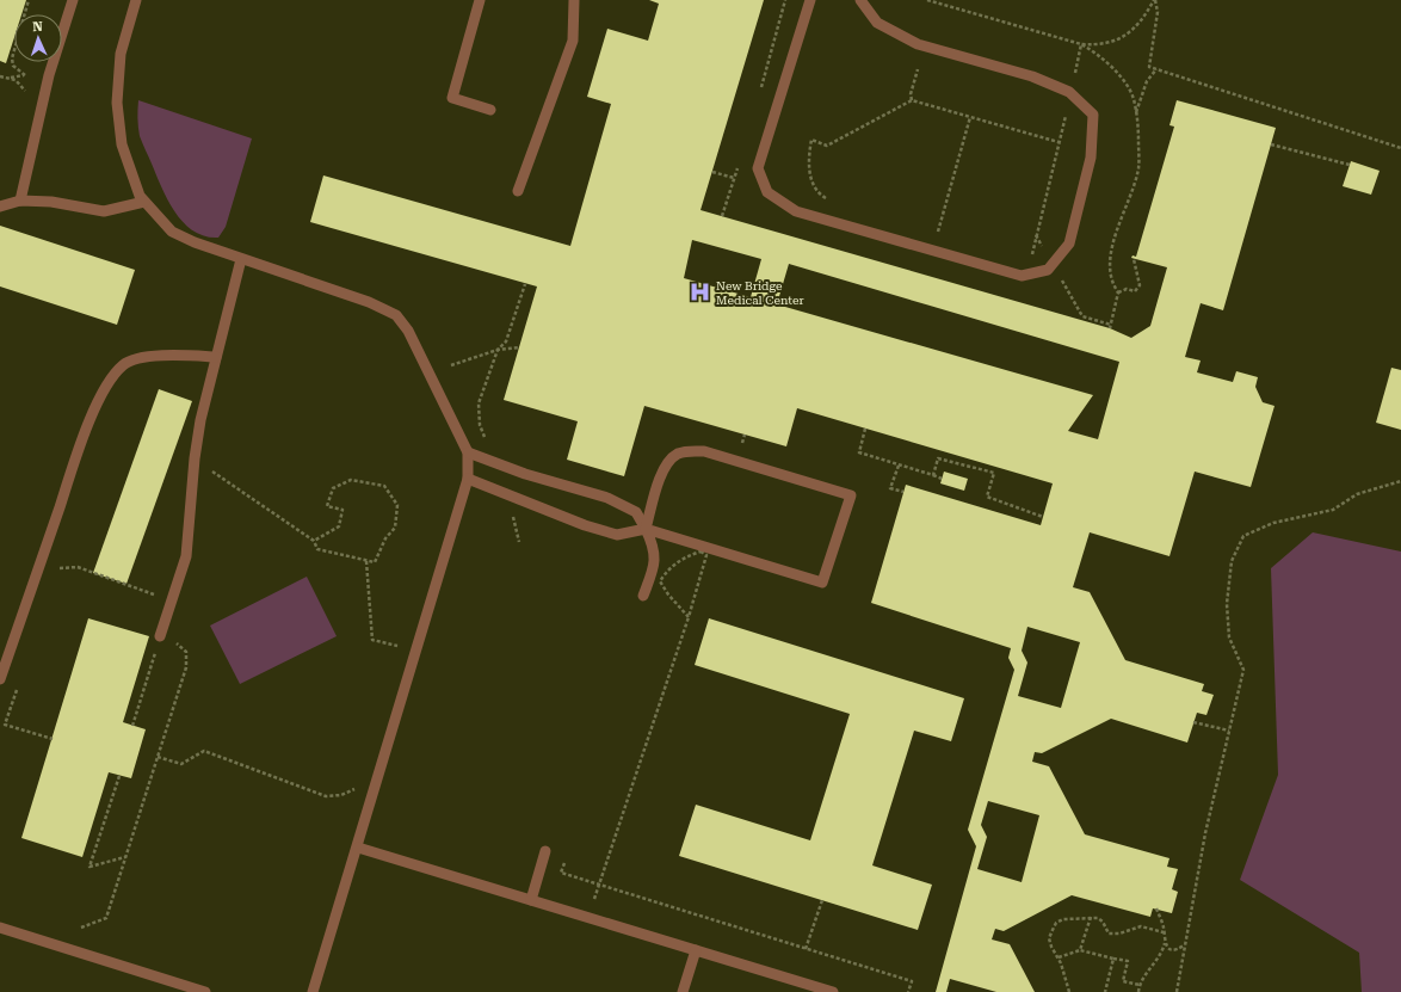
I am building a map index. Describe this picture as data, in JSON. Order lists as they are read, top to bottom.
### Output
{
  "places": {
    "hospital": ["New Bridge Medical Center"]
  },
  "north": "top"
}
